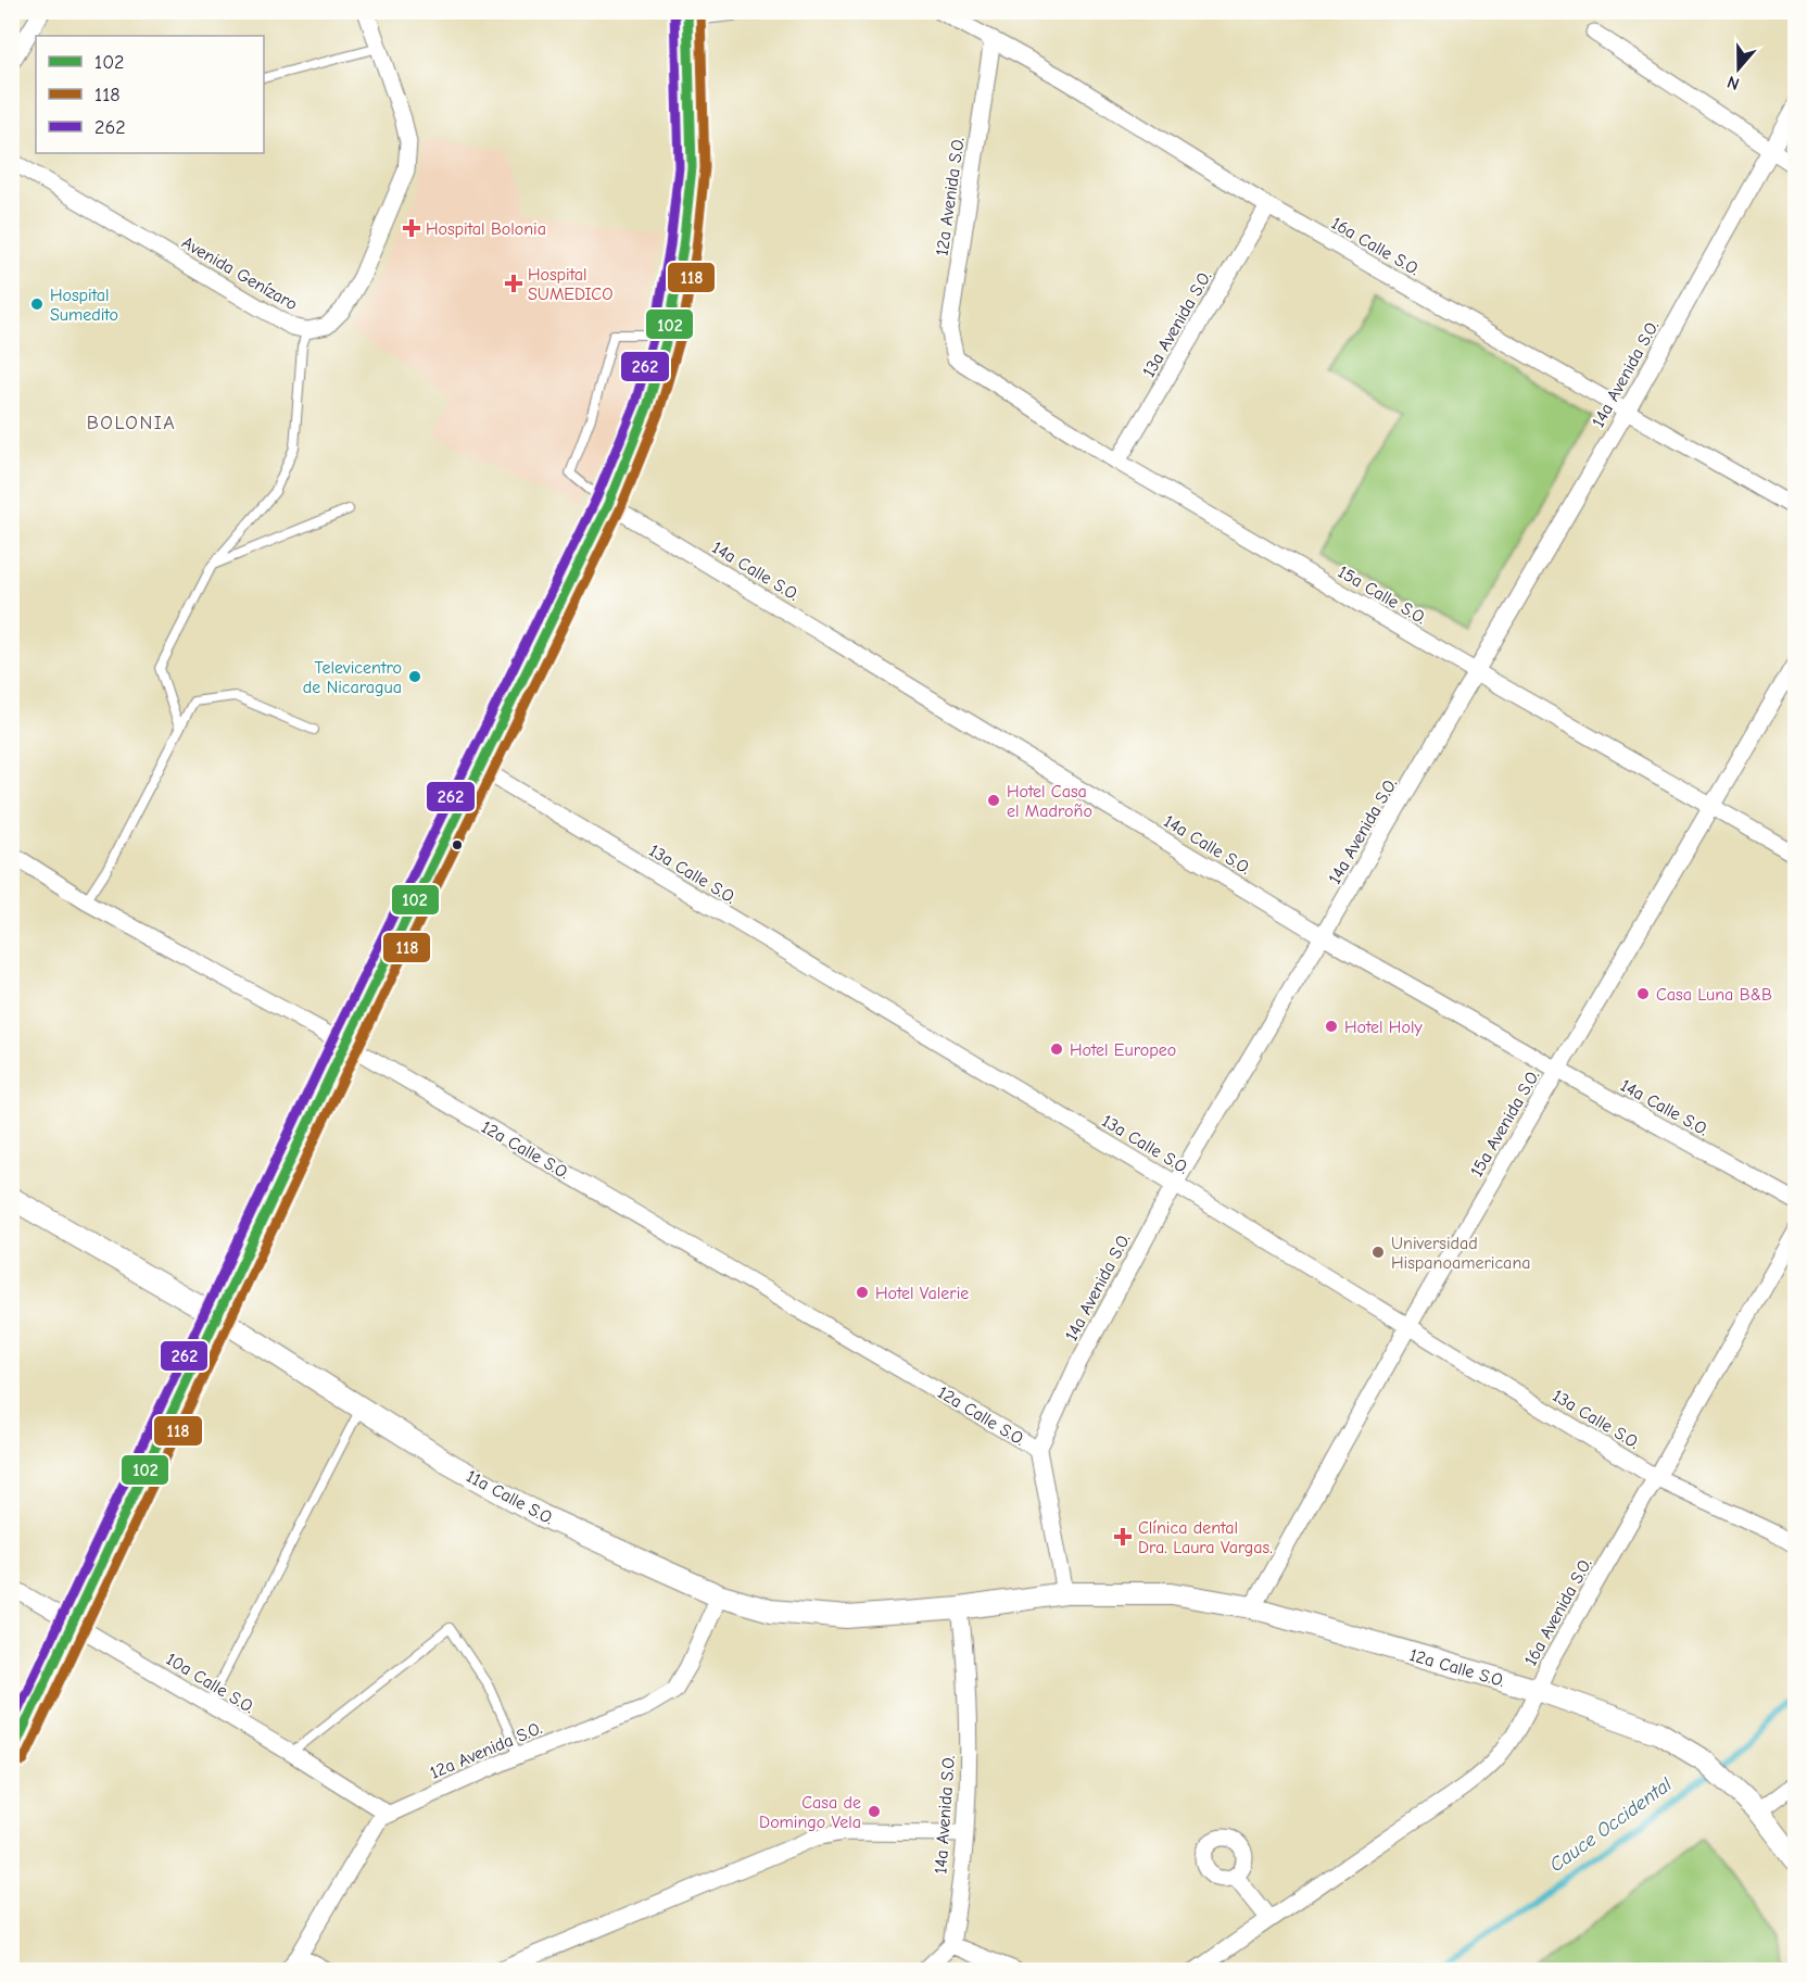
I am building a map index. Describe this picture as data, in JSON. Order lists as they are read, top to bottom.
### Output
{
  "streets": {
    "street": [
      "12a Avenida S.O.",
      "16a Calle S.O.",
      "Avenida Genízaro",
      "13a Avenida S.O.",
      "14a Avenida S.O.",
      "14a Calle S.O.",
      "15a Calle S.O.",
      "13a Calle S.O.",
      "15a Avenida S.O.",
      "12a Calle S.O.",
      "11a Calle S.O.",
      "16a Avenida S.O.",
      "10a Calle S.O."
    ]
  },
  "crossings": [
    ["12a Avenida S.O.", "16a Calle S.O."],
    ["12a Avenida S.O.", "15a Calle S.O."],
    ["12a Avenida S.O.", "11a Calle S.O."],
    ["12a Avenida S.O.", "10a Calle S.O."],
    ["16a Calle S.O.", "13a Avenida S.O."],
    ["16a Calle S.O.", "14a Avenida S.O."],
    ["13a Avenida S.O.", "15a Calle S.O."],
    ["14a Avenida S.O.", "14a Calle S.O."],
    ["14a Avenida S.O.", "15a Calle S.O."],
    ["14a Avenida S.O.", "13a Calle S.O."],
    ["14a Avenida S.O.", "12a Calle S.O."],
    ["14a Avenida S.O.", "11a Calle S.O."],
    ["14a Calle S.O.", "15a Avenida S.O."],
    ["15a Calle S.O.", "15a Avenida S.O."],
    ["13a Calle S.O.", "15a Avenida S.O."],
    ["13a Calle S.O.", "16a Avenida S.O."],
    ["15a Avenida S.O.", "12a Calle S.O."],
    ["12a Calle S.O.", "11a Calle S.O."],
    ["12a Calle S.O.", "16a Avenida S.O."]
  ],
  "districts": ["BOLONIA"],
  "water": ["Cauce Occidental"],
  "places": {
    "health": ["Hospital Bolonia", "Hospital SUMEDICO", "Clínica dental Dra. Laura Vargas."],
    "other": [
      "Hospital Sumedito",
      "Televicentro de Nicaragua",
      "Hotel Casa el Madroño",
      "Casa Luna B&B",
      "Hotel Holy",
      "Hotel Europeo",
      "Universidad Hispanoamericana",
      "Hotel Valerie",
      "Casa de Domingo Vela"
    ]
  },
  "lines": ["transit line 102", "transit line 118", "transit line 262"],
  "legend": ["102", "118", "262"],
  "north": "bottom"
}
